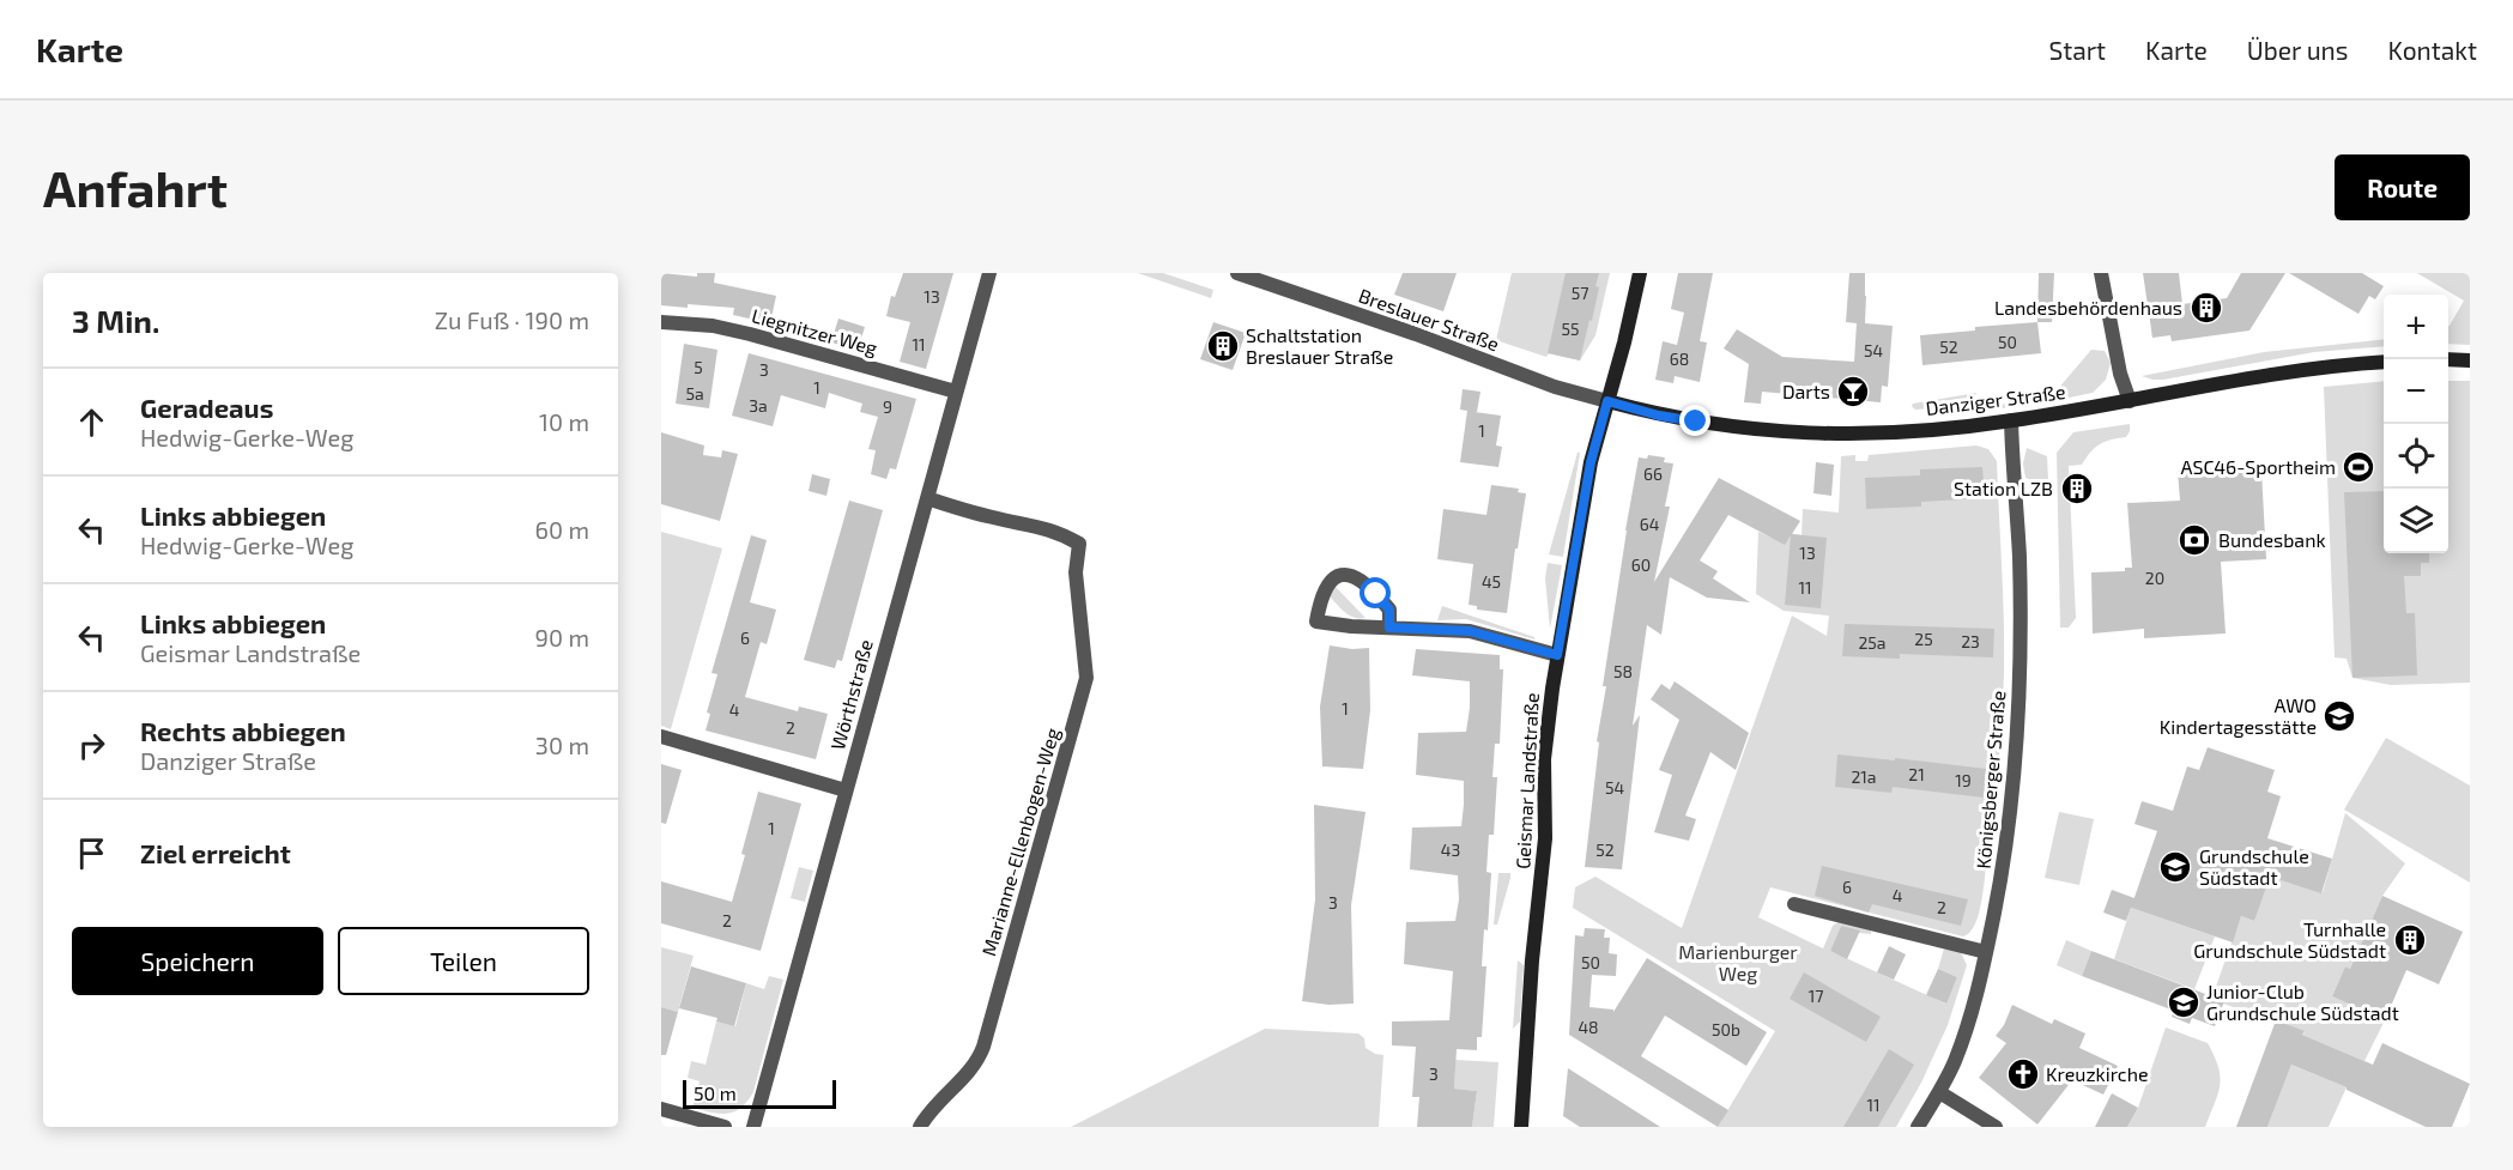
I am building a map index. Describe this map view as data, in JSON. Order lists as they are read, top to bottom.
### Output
{
  "streets": {
    "main road": ["Danziger Straße", "Geismar Landstraße"],
    "street": [
      "Breslauer Straße",
      "Liegnitzer Weg",
      "Wörthstraße",
      "Königsberger Straße",
      "Marianne-Ellenbogen-Weg"
    ]
  },
  "crossings": [
    ["Breslauer Straße", "Danziger Straße"],
    ["Breslauer Straße", "Geismar Landstraße"],
    ["Liegnitzer Weg", "Wörthstraße"],
    ["Danziger Straße", "Königsberger Straße"],
    ["Danziger Straße", "Geismar Landstraße"],
    ["Wörthstraße", "Marianne-Ellenbogen-Weg"]
  ],
  "parks": ["Marienburger Weg"],
  "places": {
    "building": [
      "Landesbehördenhaus",
      "Schaltstation Breslauer Straße",
      "Station LZB",
      "Turnhalle Grundschule Südstadt"
    ],
    "bar": ["Darts"],
    "sports": ["ASC46-Sportheim"],
    "bank": ["Bundesbank"],
    "school or university": ["AWO Kindertagesstätte", "Grundschule Südstadt", "Junior-Club Grundschule Südstadt"],
    "church": ["Kreuzkirche"]
  },
  "house_numbers": [
    "57",
    "13",
    "55",
    "50",
    "11",
    "52",
    "54",
    "68",
    "5",
    "3",
    "1",
    "5a",
    "3a",
    "9",
    "1",
    "66",
    "64",
    "13",
    "60",
    "20",
    "45",
    "11",
    "6",
    "25",
    "23",
    "25a",
    "58",
    "1",
    "4",
    "2",
    "21",
    "21a",
    "19",
    "54",
    "1",
    "43",
    "52",
    "6",
    "4",
    "3",
    "2",
    "2",
    "50",
    "17",
    "48",
    "50b",
    "3",
    "11"
  ],
  "scale_bar": "50 m",
  "page": {
    "header": "Karte",
    "nav": [
      "Start",
      "Karte",
      "Über uns",
      "Kontakt"
    ],
    "buttons": [
      "Route",
      ["Speichern", "Teilen"]
    ],
    "title": "Anfahrt",
    "heading": ["3 Min.", "Zu Fuß · 190 m"],
    "map_buttons": ["+", "−"],
    "list": [
      ["Geradeaus", "Hedwig-Gerke-Weg", "10 m"],
      ["Links abbiegen", "Hedwig-Gerke-Weg", "60 m"],
      ["Links abbiegen", "Geismar Landstraße", "90 m"],
      ["Rechts abbiegen", "Danziger Straße", "30 m"],
      "Ziel erreicht"
    ],
    "scale": "50 m"
  }
}
